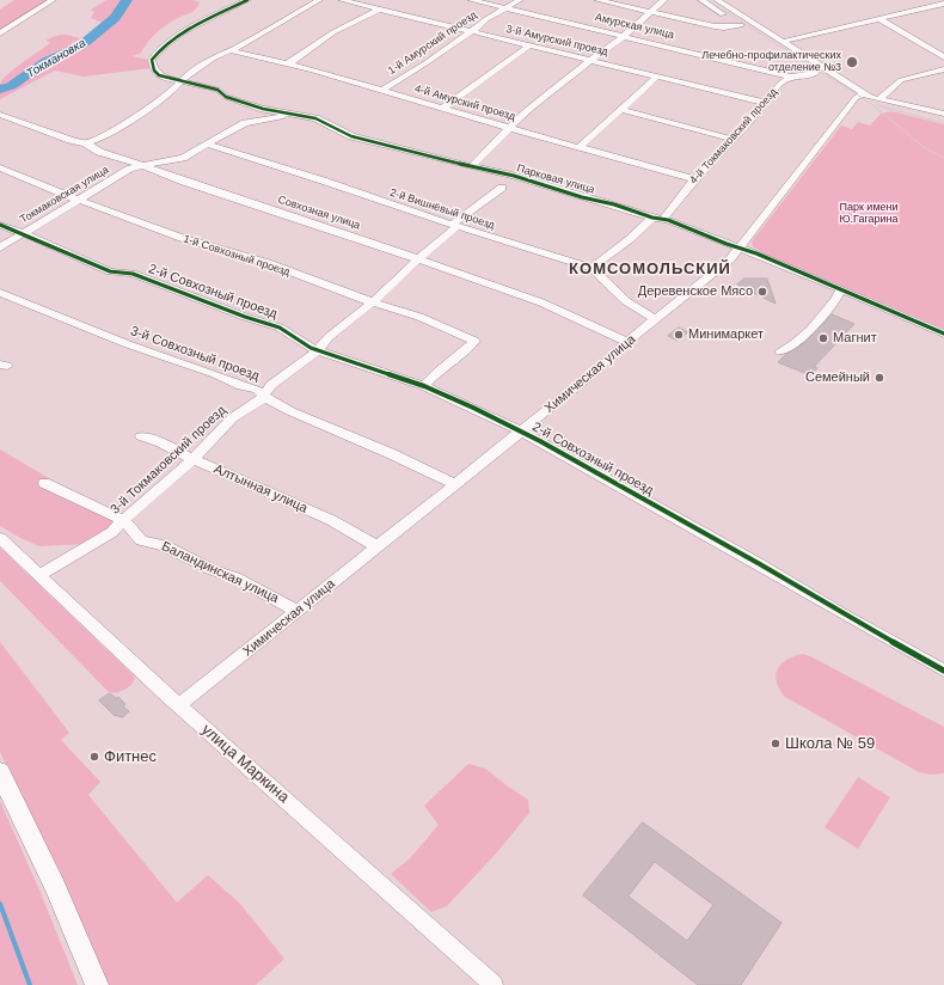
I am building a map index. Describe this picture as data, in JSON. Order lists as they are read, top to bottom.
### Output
{
  "streets": {
    "street": [
      "Амурская улица",
      "3-й Амурский проезд",
      "1-й Амурский проезд",
      "4-й Амурский проезд",
      "4-й Токмаковский проезд",
      "Парковая улица",
      "Токмаковская улица",
      "2-й Вишнёвый проезд",
      "Совхозная улица",
      "1-й Совхозный проезд",
      "2-й Совхозный проезд",
      "3-й Совхозный проезд",
      "Химическая улица",
      "3-й Токмаковский проезд",
      "Алтынная улица",
      "Баландинская улица",
      "улица Маркина"
    ]
  },
  "crossings": [
    ["Амурская улица", "1-й Амурский проезд"],
    ["Амурская улица", "4-й Токмаковский проезд"],
    ["3-й Амурский проезд", "1-й Амурский проезд"],
    ["3-й Амурский проезд", "4-й Токмаковский проезд"],
    ["1-й Амурский проезд", "4-й Амурский проезд"],
    ["4-й Амурский проезд", "4-й Токмаковский проезд"],
    ["4-й Токмаковский проезд", "Парковая улица"],
    ["4-й Токмаковский проезд", "2-й Вишнёвый проезд"],
    ["Парковая улица", "Химическая улица"],
    ["Токмаковская улица", "2-й Вишнёвый проезд"],
    ["Токмаковская улица", "Совхозная улица"],
    ["Токмаковская улица", "1-й Совхозный проезд"],
    ["Токмаковская улица", "2-й Совхозный проезд"],
    ["2-й Вишнёвый проезд", "Химическая улица"],
    ["2-й Вишнёвый проезд", "3-й Токмаковский проезд"],
    ["Совхозная улица", "Химическая улица"],
    ["Совхозная улица", "3-й Токмаковский проезд"],
    ["1-й Совхозный проезд", "2-й Совхозный проезд"],
    ["1-й Совхозный проезд", "3-й Токмаковский проезд"],
    ["2-й Совхозный проезд", "Химическая улица"],
    ["2-й Совхозный проезд", "3-й Токмаковский проезд"],
    ["3-й Совхозный проезд", "Химическая улица"],
    ["3-й Совхозный проезд", "3-й Токмаковский проезд"],
    ["Химическая улица", "Алтынная улица"],
    ["Химическая улица", "Баландинская улица"],
    ["Химическая улица", "улица Маркина"],
    ["3-й Токмаковский проезд", "Алтынная улица"],
    ["3-й Токмаковский проезд", "Баландинская улица"],
    ["3-й Токмаковский проезд", "улица Маркина"]
  ],
  "districts": ["КОМСОМОЛЬСКИЙ"],
  "water": ["Токмановка"],
  "parks": ["Парк имени Ю.Гагарина"],
  "places": [
    "Лечебно-профилактических отделение №3",
    "Деревенское Мясо",
    "Минимаркет",
    "Магнит",
    "Семейный",
    "Школа № 59",
    "Фитнес"
  ]
}
